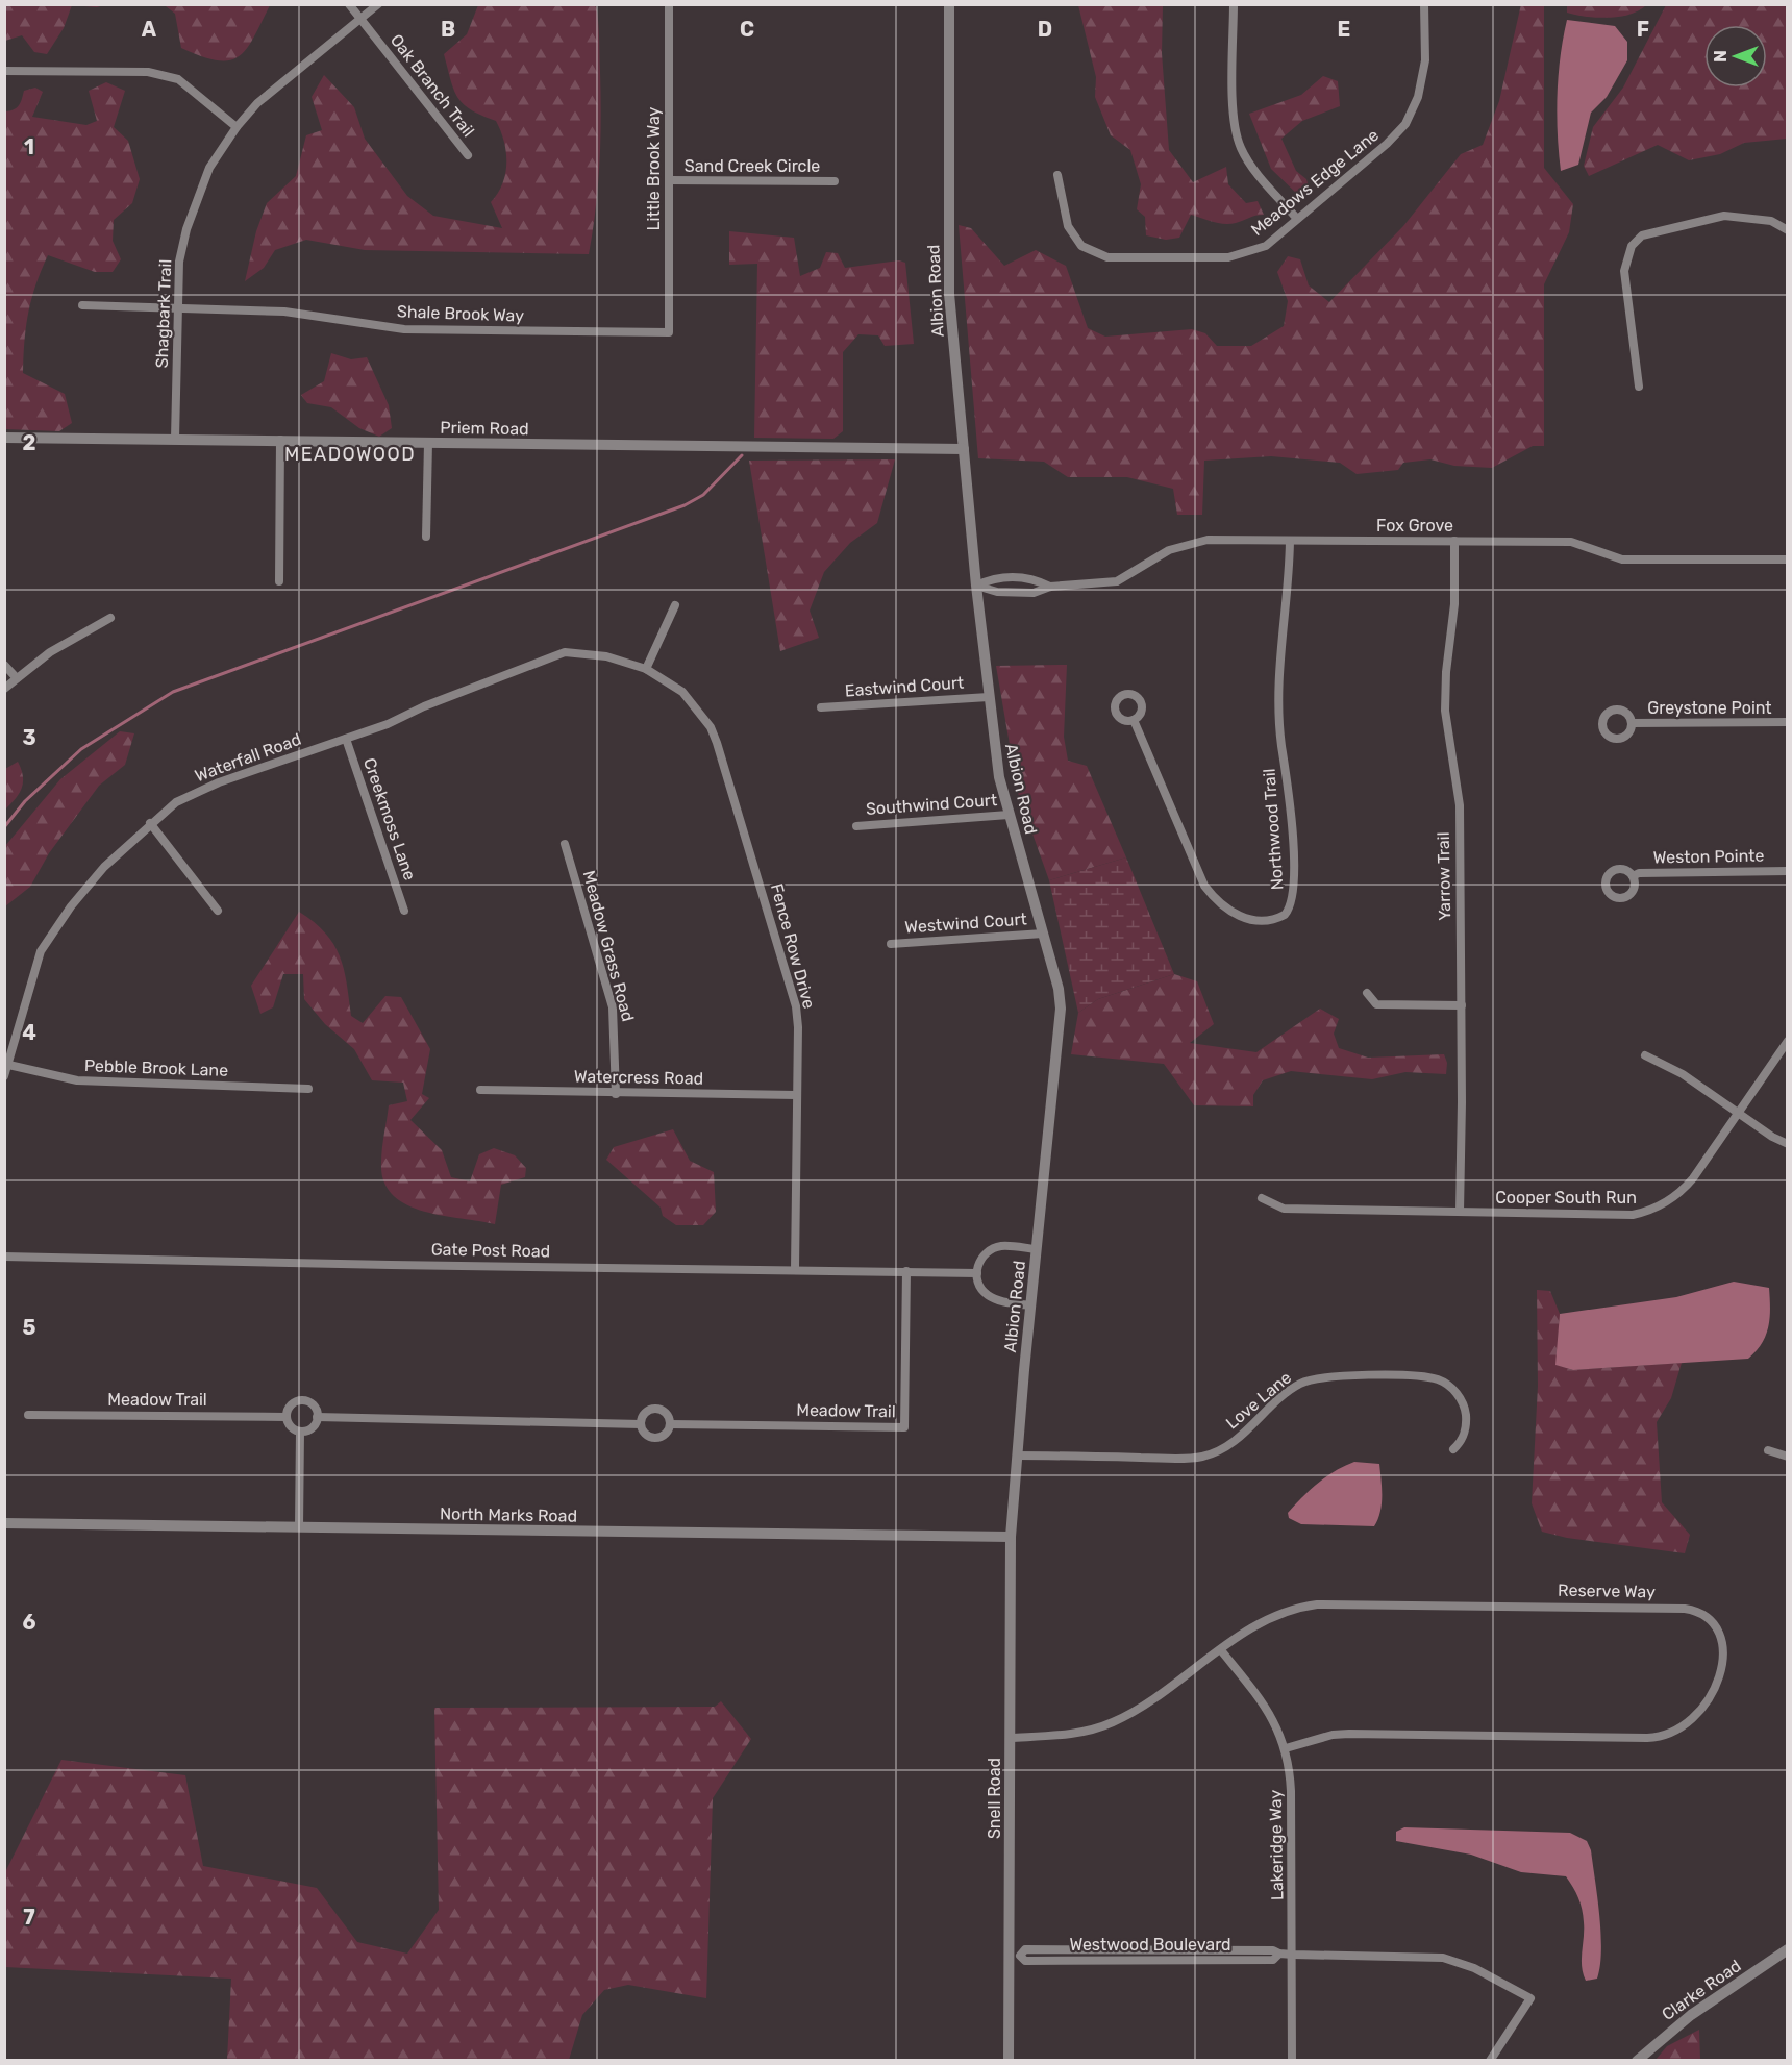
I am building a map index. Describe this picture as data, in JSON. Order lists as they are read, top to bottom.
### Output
{
  "streets": {
    "street": [
      "Oak Branch Trail",
      "Sand Creek Circle",
      "Little Brook Way",
      "Meadows Edge Lane",
      "Albion Road",
      "Shagbark Trail",
      "Shale Brook Way",
      "Priem Road",
      "Fox Grove",
      "Eastwind Court",
      "Greystone Point",
      "Waterfall Road",
      "Southwind Court",
      "Creekmoss Lane",
      "Northwood Trail",
      "Weston Pointe",
      "Yarrow Trail",
      "Westwind Court",
      "Meadow Grass Road",
      "Fence Row Drive",
      "Pebble Brook Lane",
      "Watercress Road",
      "Cooper South Run",
      "Gate Post Road",
      "Meadow Trail",
      "Love Lane",
      "North Marks Road",
      "Reserve Way",
      "Snell Road",
      "Lakeridge Way",
      "Westwood Boulevard",
      "Clarke Road"
    ]
  },
  "crossings": [
    ["Oak Branch Trail", "Shagbark Trail"],
    ["Sand Creek Circle", "Little Brook Way"],
    ["Little Brook Way", "Shale Brook Way"],
    ["Albion Road", "Priem Road"],
    ["Albion Road", "Fox Grove"],
    ["Albion Road", "Eastwind Court"],
    ["Albion Road", "Southwind Court"],
    ["Albion Road", "Westwind Court"],
    ["Albion Road", "Love Lane"],
    ["Albion Road", "North Marks Road"],
    ["Albion Road", "Snell Road"],
    ["Shagbark Trail", "Shale Brook Way"],
    ["Shagbark Trail", "Priem Road"],
    ["Fox Grove", "Northwood Trail"],
    ["Fox Grove", "Yarrow Trail"],
    ["Waterfall Road", "Creekmoss Lane"],
    ["Waterfall Road", "Fence Row Drive"],
    ["Waterfall Road", "Pebble Brook Lane"],
    ["Yarrow Trail", "Cooper South Run"],
    ["Meadow Grass Road", "Watercress Road"],
    ["Fence Row Drive", "Watercress Road"],
    ["Fence Row Drive", "Gate Post Road"],
    ["Gate Post Road", "Meadow Trail"],
    ["North Marks Road", "Snell Road"],
    ["Reserve Way", "Snell Road"],
    ["Reserve Way", "Lakeridge Way"],
    ["Snell Road", "Westwood Boulevard"],
    ["Lakeridge Way", "Westwood Boulevard"]
  ],
  "districts": ["MEADOWOOD"],
  "north": "left",
  "grid": {
    "columns": [
      "A",
      "B",
      "C",
      "D",
      "E",
      "F"
    ],
    "rows": [
      "1",
      "2",
      "3",
      "4",
      "5",
      "6",
      "7"
    ]
  }
}
